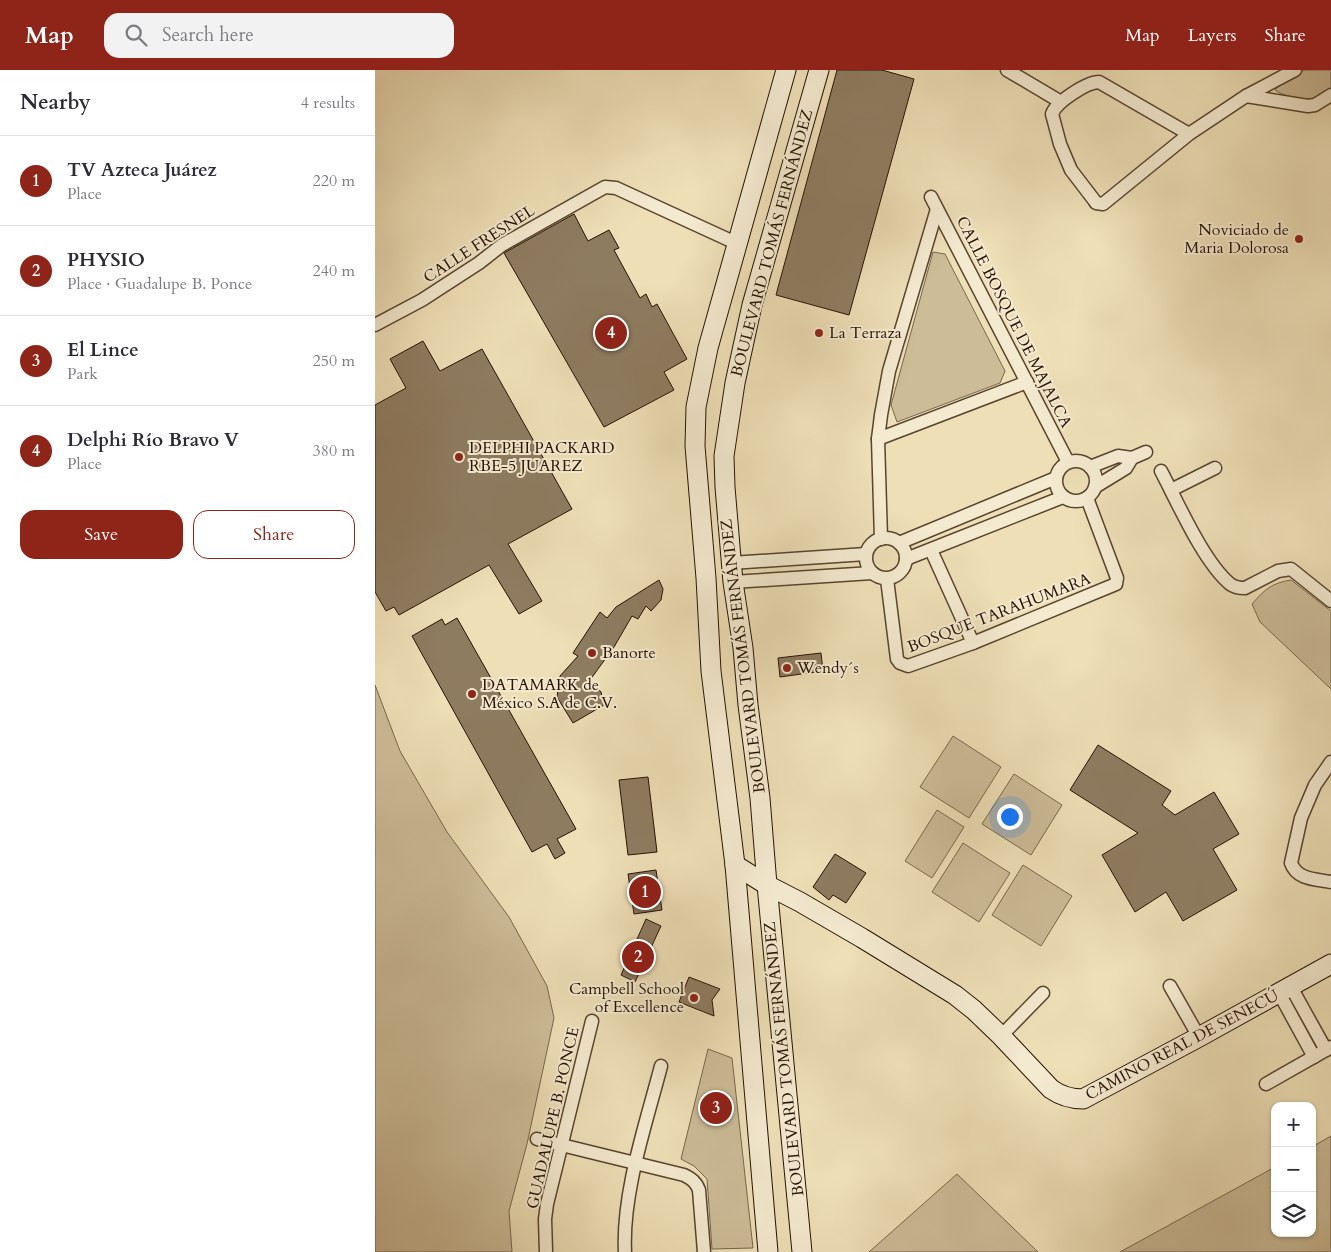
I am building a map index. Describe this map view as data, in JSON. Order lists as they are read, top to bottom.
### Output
{
  "streets": {
    "main road": ["BOULEVARD TOMÁS FERNÁNDEZ", "CAMINO REAL DE SENECÚ"],
    "street": [
      "CALLE FRESNEL",
      "CALLE BOSQUE DE MAJALCA",
      "BOSQUE TARAHUMARA",
      "GUADALUPE B. PONCE"
    ]
  },
  "crossings": [
    ["BOULEVARD TOMÁS FERNÁNDEZ", "CALLE FRESNEL"],
    ["BOULEVARD TOMÁS FERNÁNDEZ", "CAMINO REAL DE SENECÚ"],
    ["CALLE BOSQUE DE MAJALCA", "BOSQUE TARAHUMARA"]
  ],
  "places": [
    "Noviciado de Maria Dolorosa",
    "La Terraza",
    "DELPHI PACKARD RBE-5 JUAREZ",
    "Banorte",
    "Wendy´s",
    "DATAMARK de México S.A de C.V.",
    "Campbell School of Excellence"
  ],
  "page": {
    "header": "Map",
    "search": "Search here",
    "nav": ["Map", "Layers", "Share"],
    "heading": ["Nearby", "4 results"],
    "list": [
      {
        "mark": "1",
        "name": "TV Azteca Juárez",
        "note": "Place",
        "value": "220 m"
      },
      {
        "mark": "2",
        "name": "PHYSIO",
        "note": "Place · Guadalupe B. Ponce",
        "value": "240 m"
      },
      {
        "mark": "3",
        "name": "El Lince",
        "note": "Park",
        "value": "250 m"
      },
      {
        "mark": "4",
        "name": "Delphi Río Bravo V",
        "note": "Place",
        "value": "380 m"
      }
    ],
    "pins": [
      "4",
      "1",
      "2",
      "3"
    ],
    "buttons": ["Save", "Share"],
    "map_buttons": ["+", "−"]
  }
}
